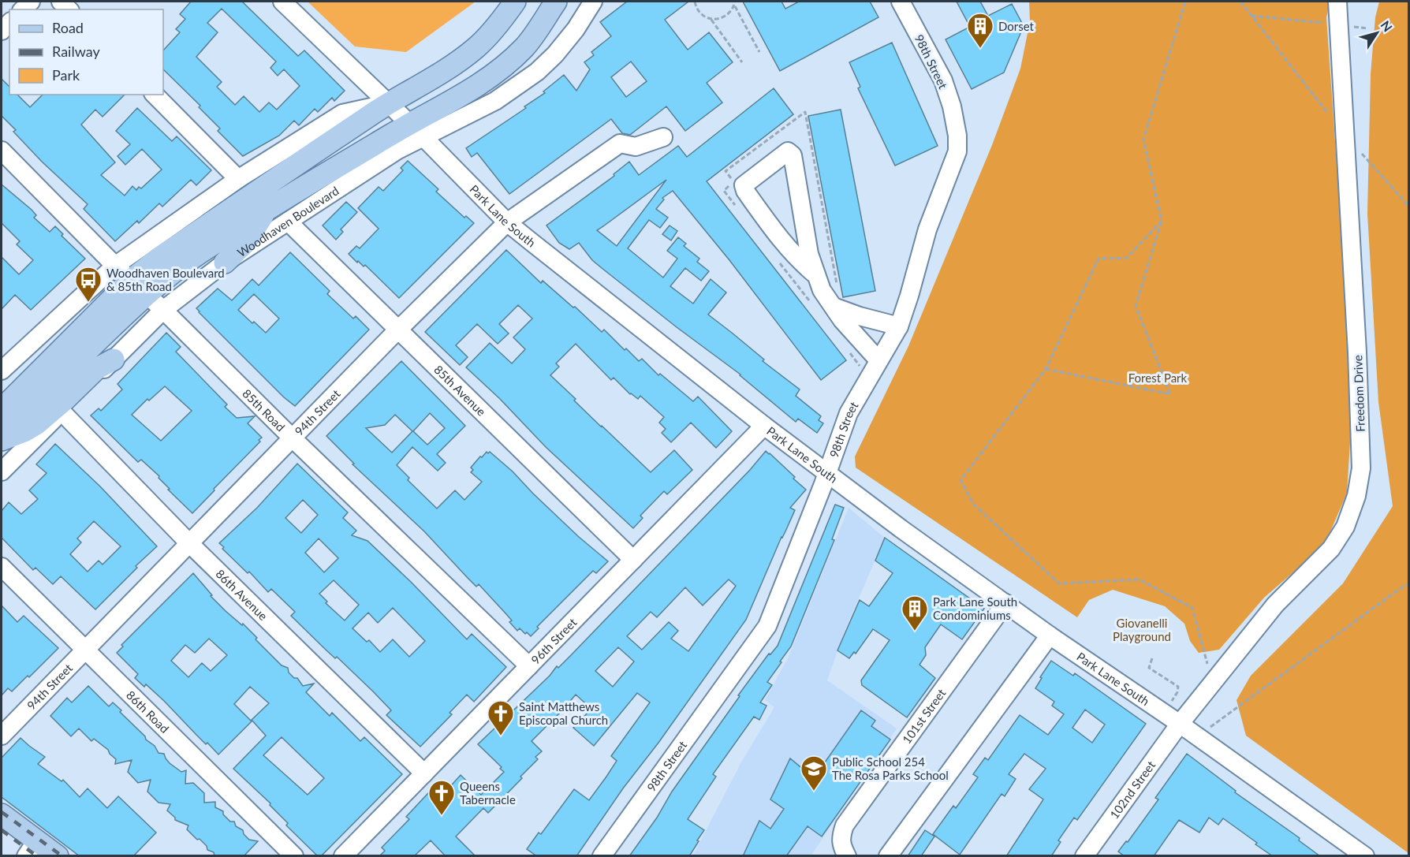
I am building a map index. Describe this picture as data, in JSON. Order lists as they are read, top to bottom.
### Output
{
  "streets": {
    "main road": ["Woodhaven Boulevard"],
    "street": [
      "98th Street",
      "Park Lane South",
      "85th Avenue",
      "Freedom Drive",
      "85th Road",
      "94th Street",
      "86th Avenue",
      "96th Street",
      "86th Road",
      "101st Street",
      "102nd Street"
    ]
  },
  "crossings": [
    ["98th Street", "Park Lane South"],
    ["Park Lane South", "Woodhaven Boulevard"],
    ["Park Lane South", "Freedom Drive"],
    ["Park Lane South", "94th Street"],
    ["Park Lane South", "96th Street"],
    ["Park Lane South", "101st Street"],
    ["Park Lane South", "102nd Street"],
    ["Woodhaven Boulevard", "85th Avenue"],
    ["Woodhaven Boulevard", "85th Road"],
    ["Woodhaven Boulevard", "86th Avenue"],
    ["85th Avenue", "94th Street"],
    ["85th Avenue", "96th Street"],
    ["Freedom Drive", "102nd Street"],
    ["85th Road", "94th Street"],
    ["85th Road", "96th Street"],
    ["94th Street", "86th Avenue"],
    ["94th Street", "86th Road"],
    ["86th Avenue", "96th Street"]
  ],
  "parks": ["Forest Park", "Giovanelli Playground"],
  "places": {
    "building": ["Dorset", "Park Lane South Condominiums"],
    "bus stop": ["Woodhaven Boulevard & 85th Road"],
    "church": ["Saint Matthews Episcopal Church", "Queens Tabernacle"],
    "school or university": ["Public School 254 The Rosa Parks School"]
  },
  "legend": ["Road", "Railway", "Park"],
  "north": "top right"
}
